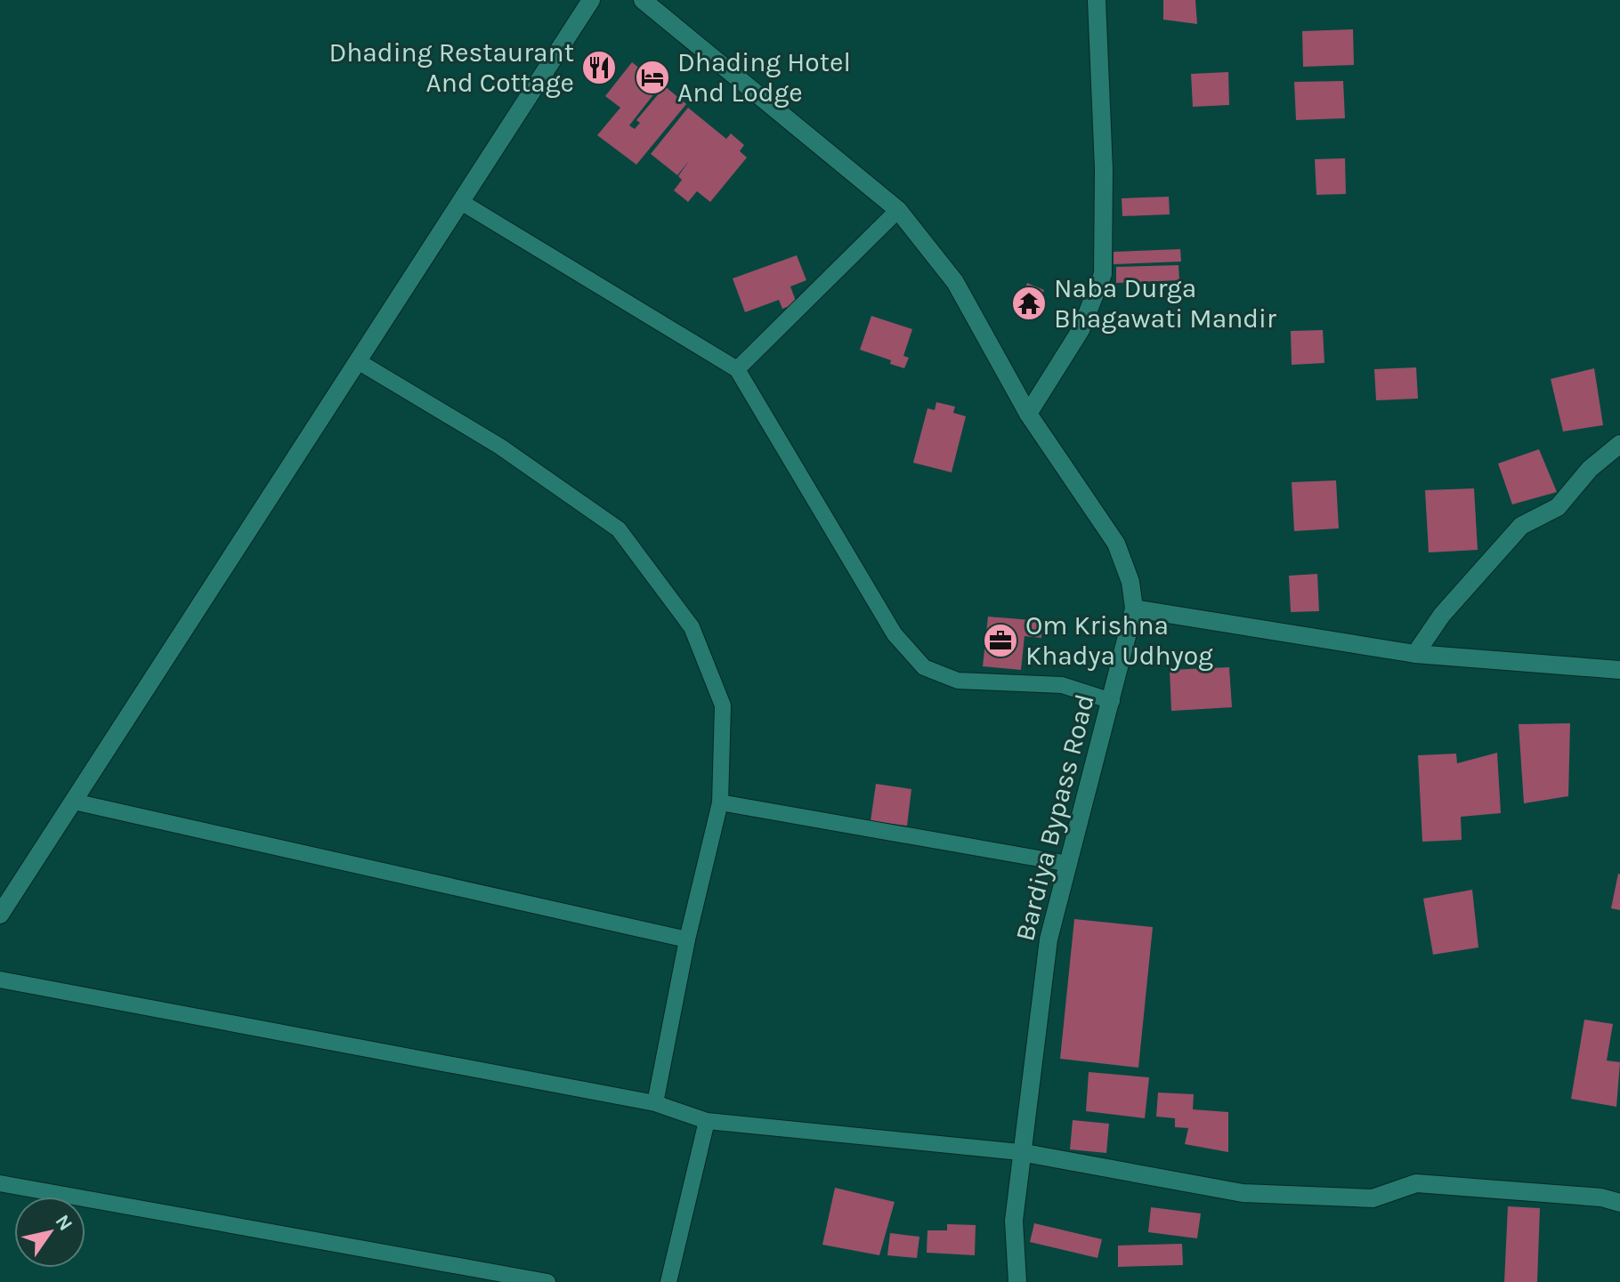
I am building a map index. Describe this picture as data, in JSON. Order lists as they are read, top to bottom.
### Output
{
  "streets": {
    "street": ["Bardiya Bypass Road"]
  },
  "places": {
    "restaurant": ["Dhading Restaurant And Cottage"],
    "hotel": ["Dhading Hotel And Lodge"],
    "temple": ["Naba Durga Bhagawati Mandir"],
    "office": ["Om Krishna Khadya Udhyog"]
  },
  "north": "top right"
}
